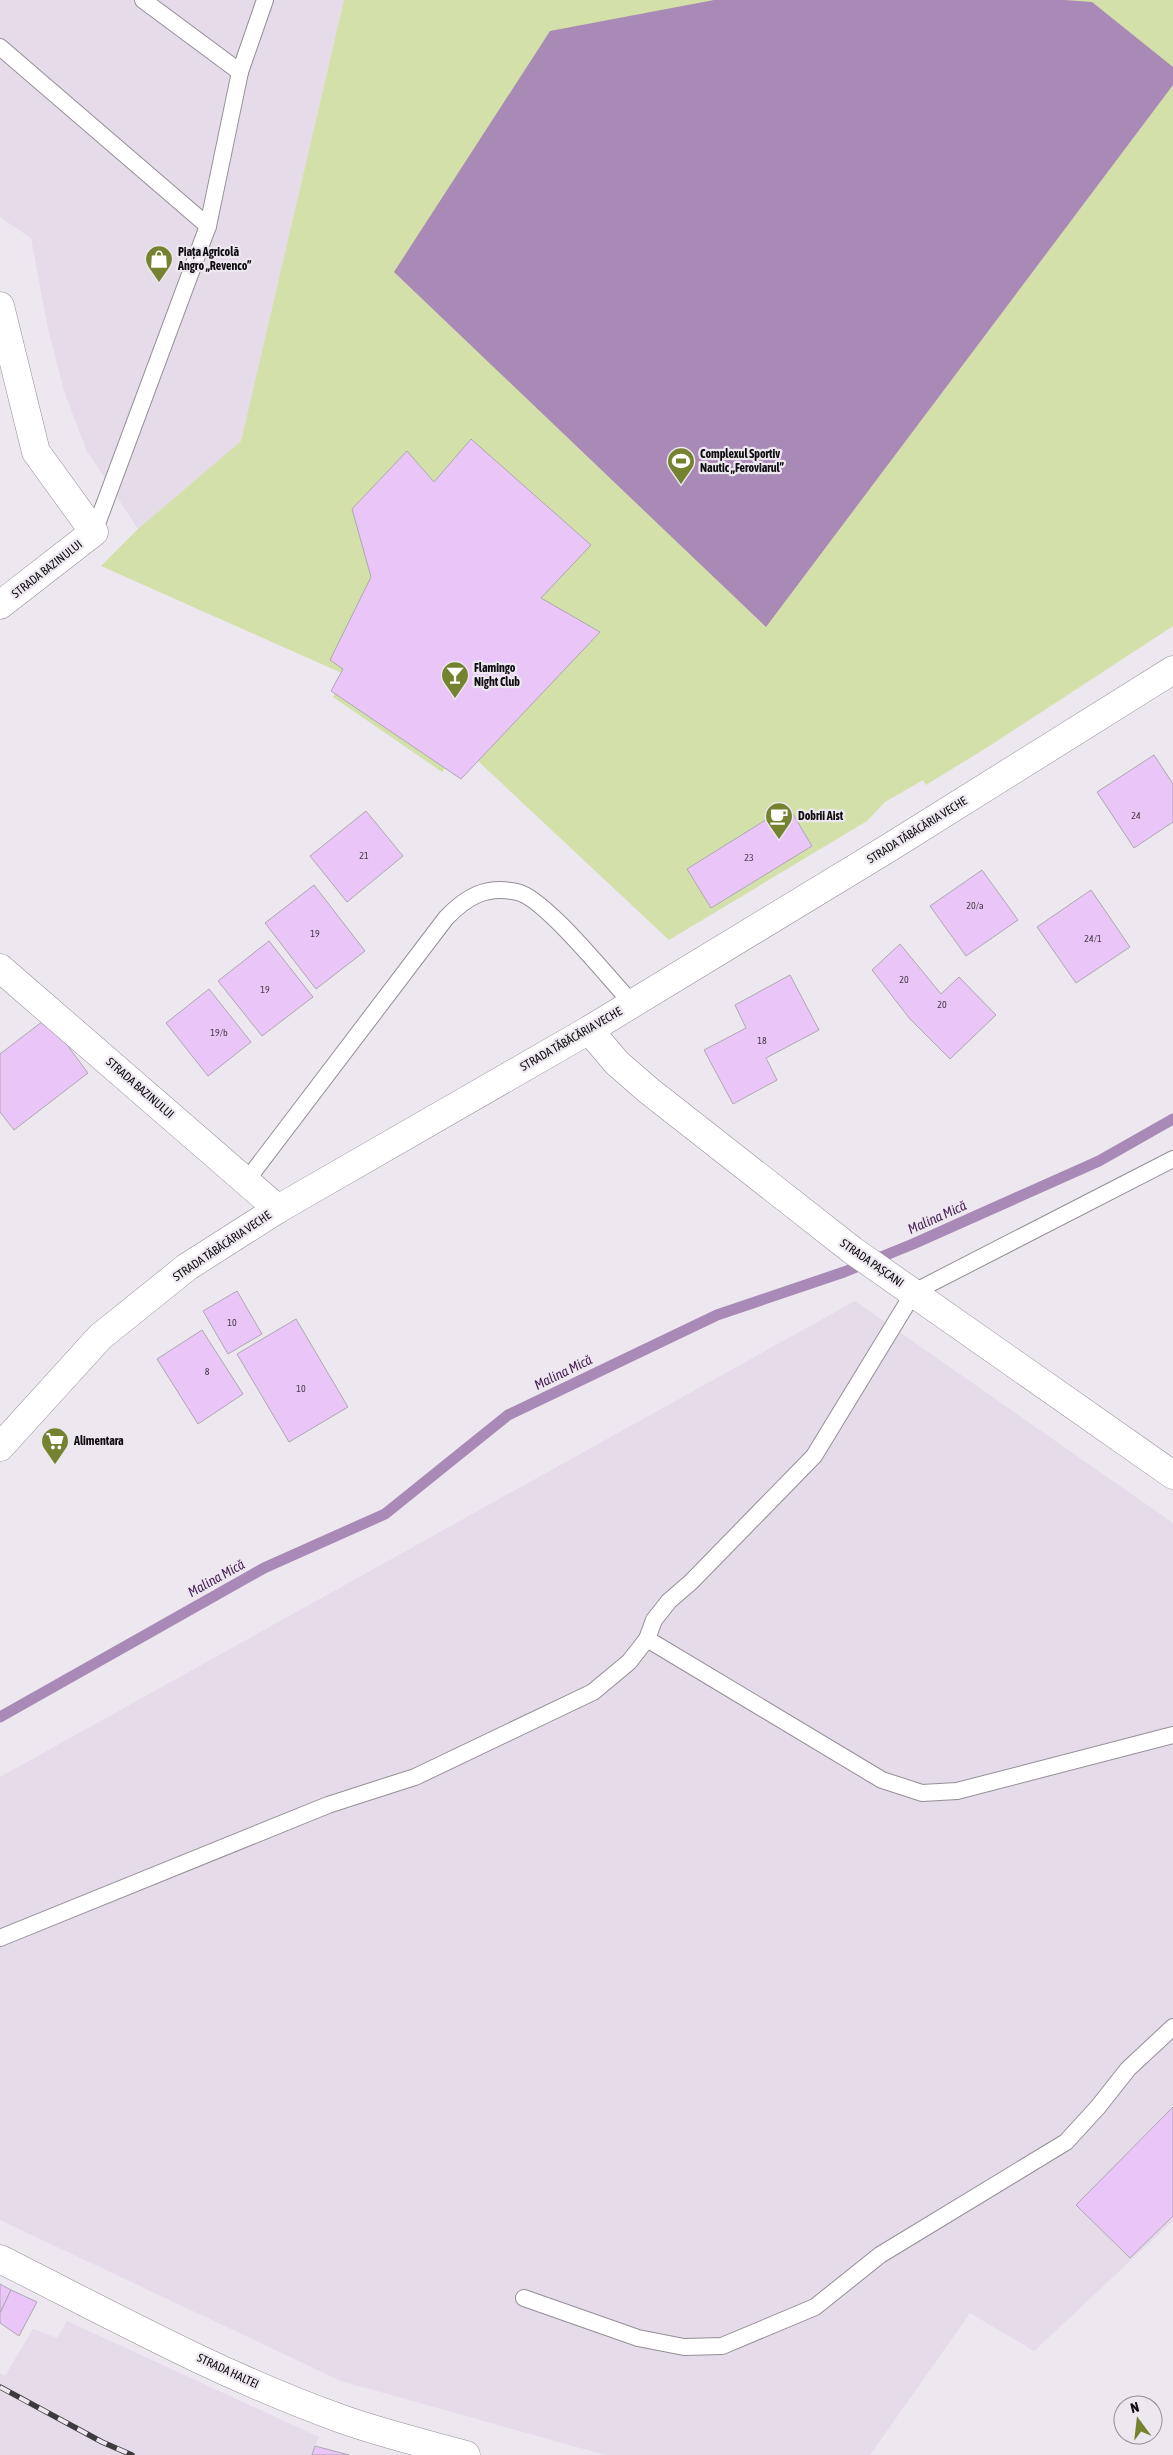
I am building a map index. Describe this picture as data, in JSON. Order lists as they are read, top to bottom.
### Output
{
  "streets": {
    "street": [
      "STRADA BAZINULUI",
      "STRADA TĂBĂCĂRIA VECHE",
      "STRADA PAȘCANI",
      "STRADA HALTEI"
    ]
  },
  "crossings": [
    ["STRADA BAZINULUI", "STRADA TĂBĂCĂRIA VECHE"],
    ["STRADA TĂBĂCĂRIA VECHE", "STRADA PAȘCANI"]
  ],
  "water": ["Malina Mică"],
  "places": {
    "shop": ["Piața Agricolă Angro „Revenco”"],
    "sports": ["Complexul Sportiv Nautic „Feroviarul”"],
    "bar": ["Flamingo Night Club"],
    "cafe": ["Dobrii Aist"],
    "supermarket": ["Alimentara"]
  },
  "house_numbers": [
    "24",
    "21",
    "23",
    "20/a",
    "19",
    "24/1",
    "20",
    "19",
    "20",
    "19/b",
    "18",
    "10",
    "8",
    "10"
  ],
  "north": "top"
}
